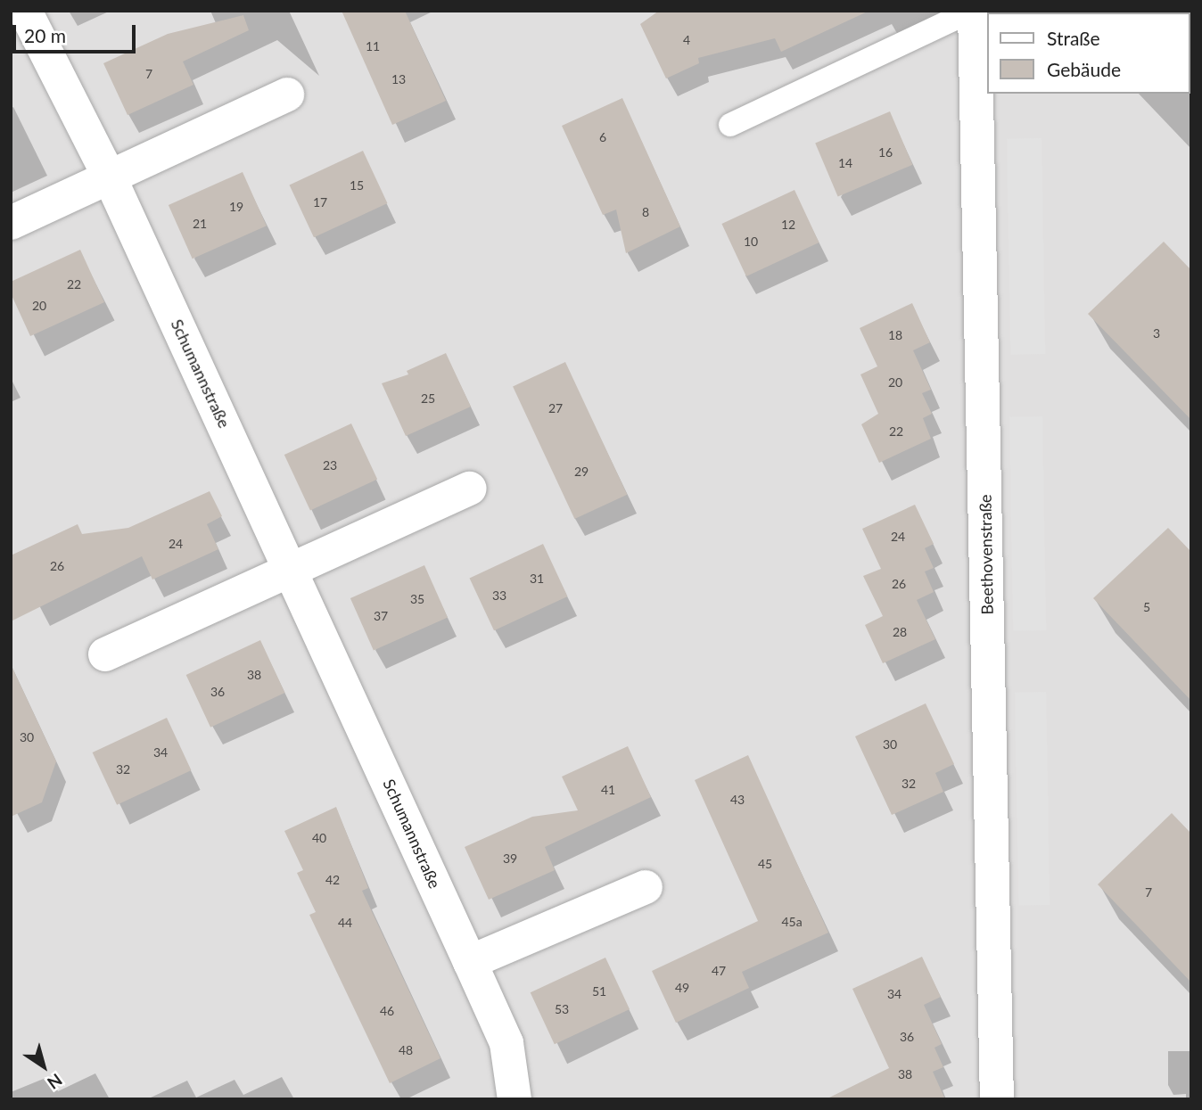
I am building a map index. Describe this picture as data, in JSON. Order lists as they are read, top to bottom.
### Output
{
  "streets": {
    "street": ["Schumannstraße", "Beethovenstraße"]
  },
  "house_numbers": [
    "4",
    "11",
    "7",
    "13",
    "6",
    "16",
    "14",
    "15",
    "17",
    "19",
    "8",
    "21",
    "12",
    "10",
    "22",
    "20",
    "3",
    "18",
    "20",
    "25",
    "27",
    "22",
    "23",
    "29",
    "24",
    "24",
    "26",
    "31",
    "26",
    "33",
    "35",
    "5",
    "37",
    "28",
    "38",
    "36",
    "30",
    "30",
    "34",
    "32",
    "32",
    "41",
    "43",
    "40",
    "39",
    "45",
    "42",
    "7",
    "45a",
    "44",
    "47",
    "49",
    "51",
    "34",
    "53",
    "46",
    "36",
    "48",
    "38"
  ],
  "legend": ["Straße", "Gebäude"],
  "scale_bar": "20 m",
  "north": "bottom right"
}
